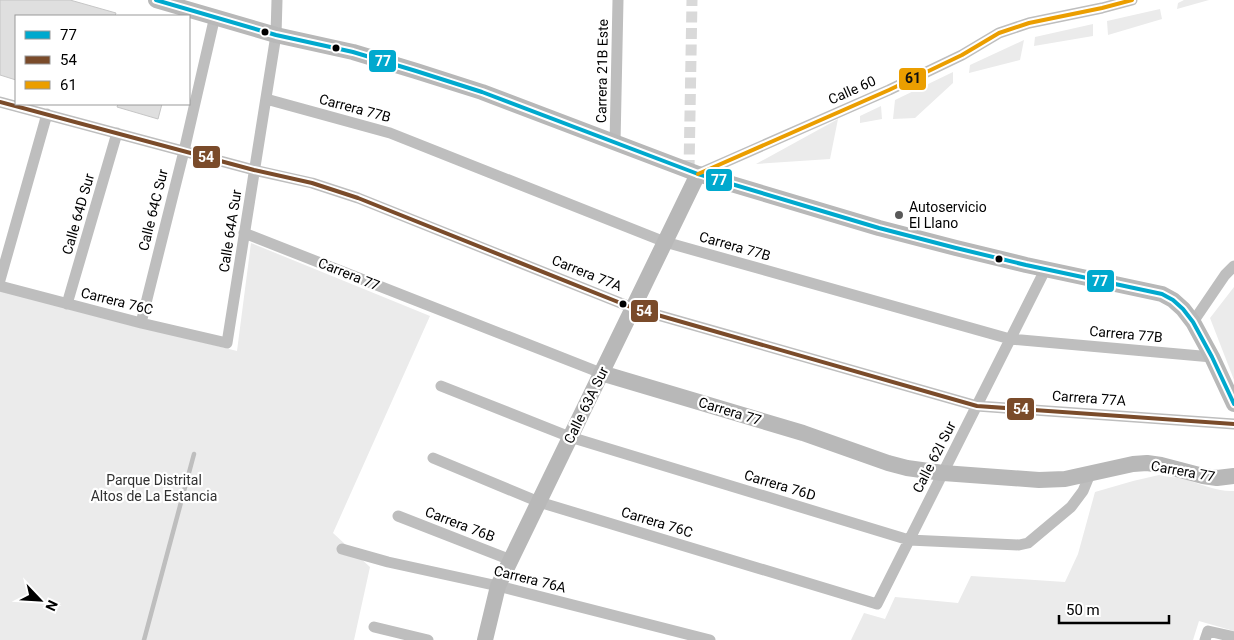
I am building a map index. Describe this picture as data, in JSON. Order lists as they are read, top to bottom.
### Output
{
  "streets": {
    "street": [
      "Carrera 21B Este",
      "Calle 60",
      "Carrera 77B",
      "Calle 64C Sur",
      "Calle 64D Sur",
      "Calle 64A Sur",
      "Carrera 77A",
      "Carrera 77",
      "Carrera 76C",
      "Calle 63A Sur",
      "Calle 62I Sur",
      "Carrera 76D",
      "Carrera 76B",
      "Carrera 76A"
    ]
  },
  "crossings": [
    ["Calle 60", "Calle 63A Sur"],
    ["Carrera 77B", "Calle 64A Sur"],
    ["Carrera 77B", "Calle 63A Sur"],
    ["Carrera 77B", "Calle 62I Sur"],
    ["Calle 64C Sur", "Carrera 77A"],
    ["Calle 64C Sur", "Carrera 76C"],
    ["Calle 64D Sur", "Carrera 77A"],
    ["Calle 64D Sur", "Carrera 76C"],
    ["Calle 64A Sur", "Carrera 77A"],
    ["Calle 64A Sur", "Carrera 77"],
    ["Calle 64A Sur", "Carrera 76C"],
    ["Carrera 77A", "Calle 63A Sur"],
    ["Carrera 77A", "Calle 62I Sur"],
    ["Carrera 77", "Calle 63A Sur"],
    ["Carrera 77", "Calle 62I Sur"],
    ["Carrera 77", "Carrera 76D"],
    ["Carrera 76C", "Calle 63A Sur"],
    ["Carrera 76C", "Calle 62I Sur"],
    ["Calle 63A Sur", "Carrera 76D"],
    ["Calle 63A Sur", "Carrera 76B"],
    ["Calle 63A Sur", "Carrera 76A"],
    ["Calle 62I Sur", "Carrera 76D"]
  ],
  "parks": ["Parque Distrital Altos de La Estancia"],
  "places": ["Autoservicio El Llano"],
  "lines": ["transit line 77", "transit line 61", "transit line 54"],
  "legend": ["77", "54", "61"],
  "scale_bar": "50 m",
  "north": "bottom right"
}
